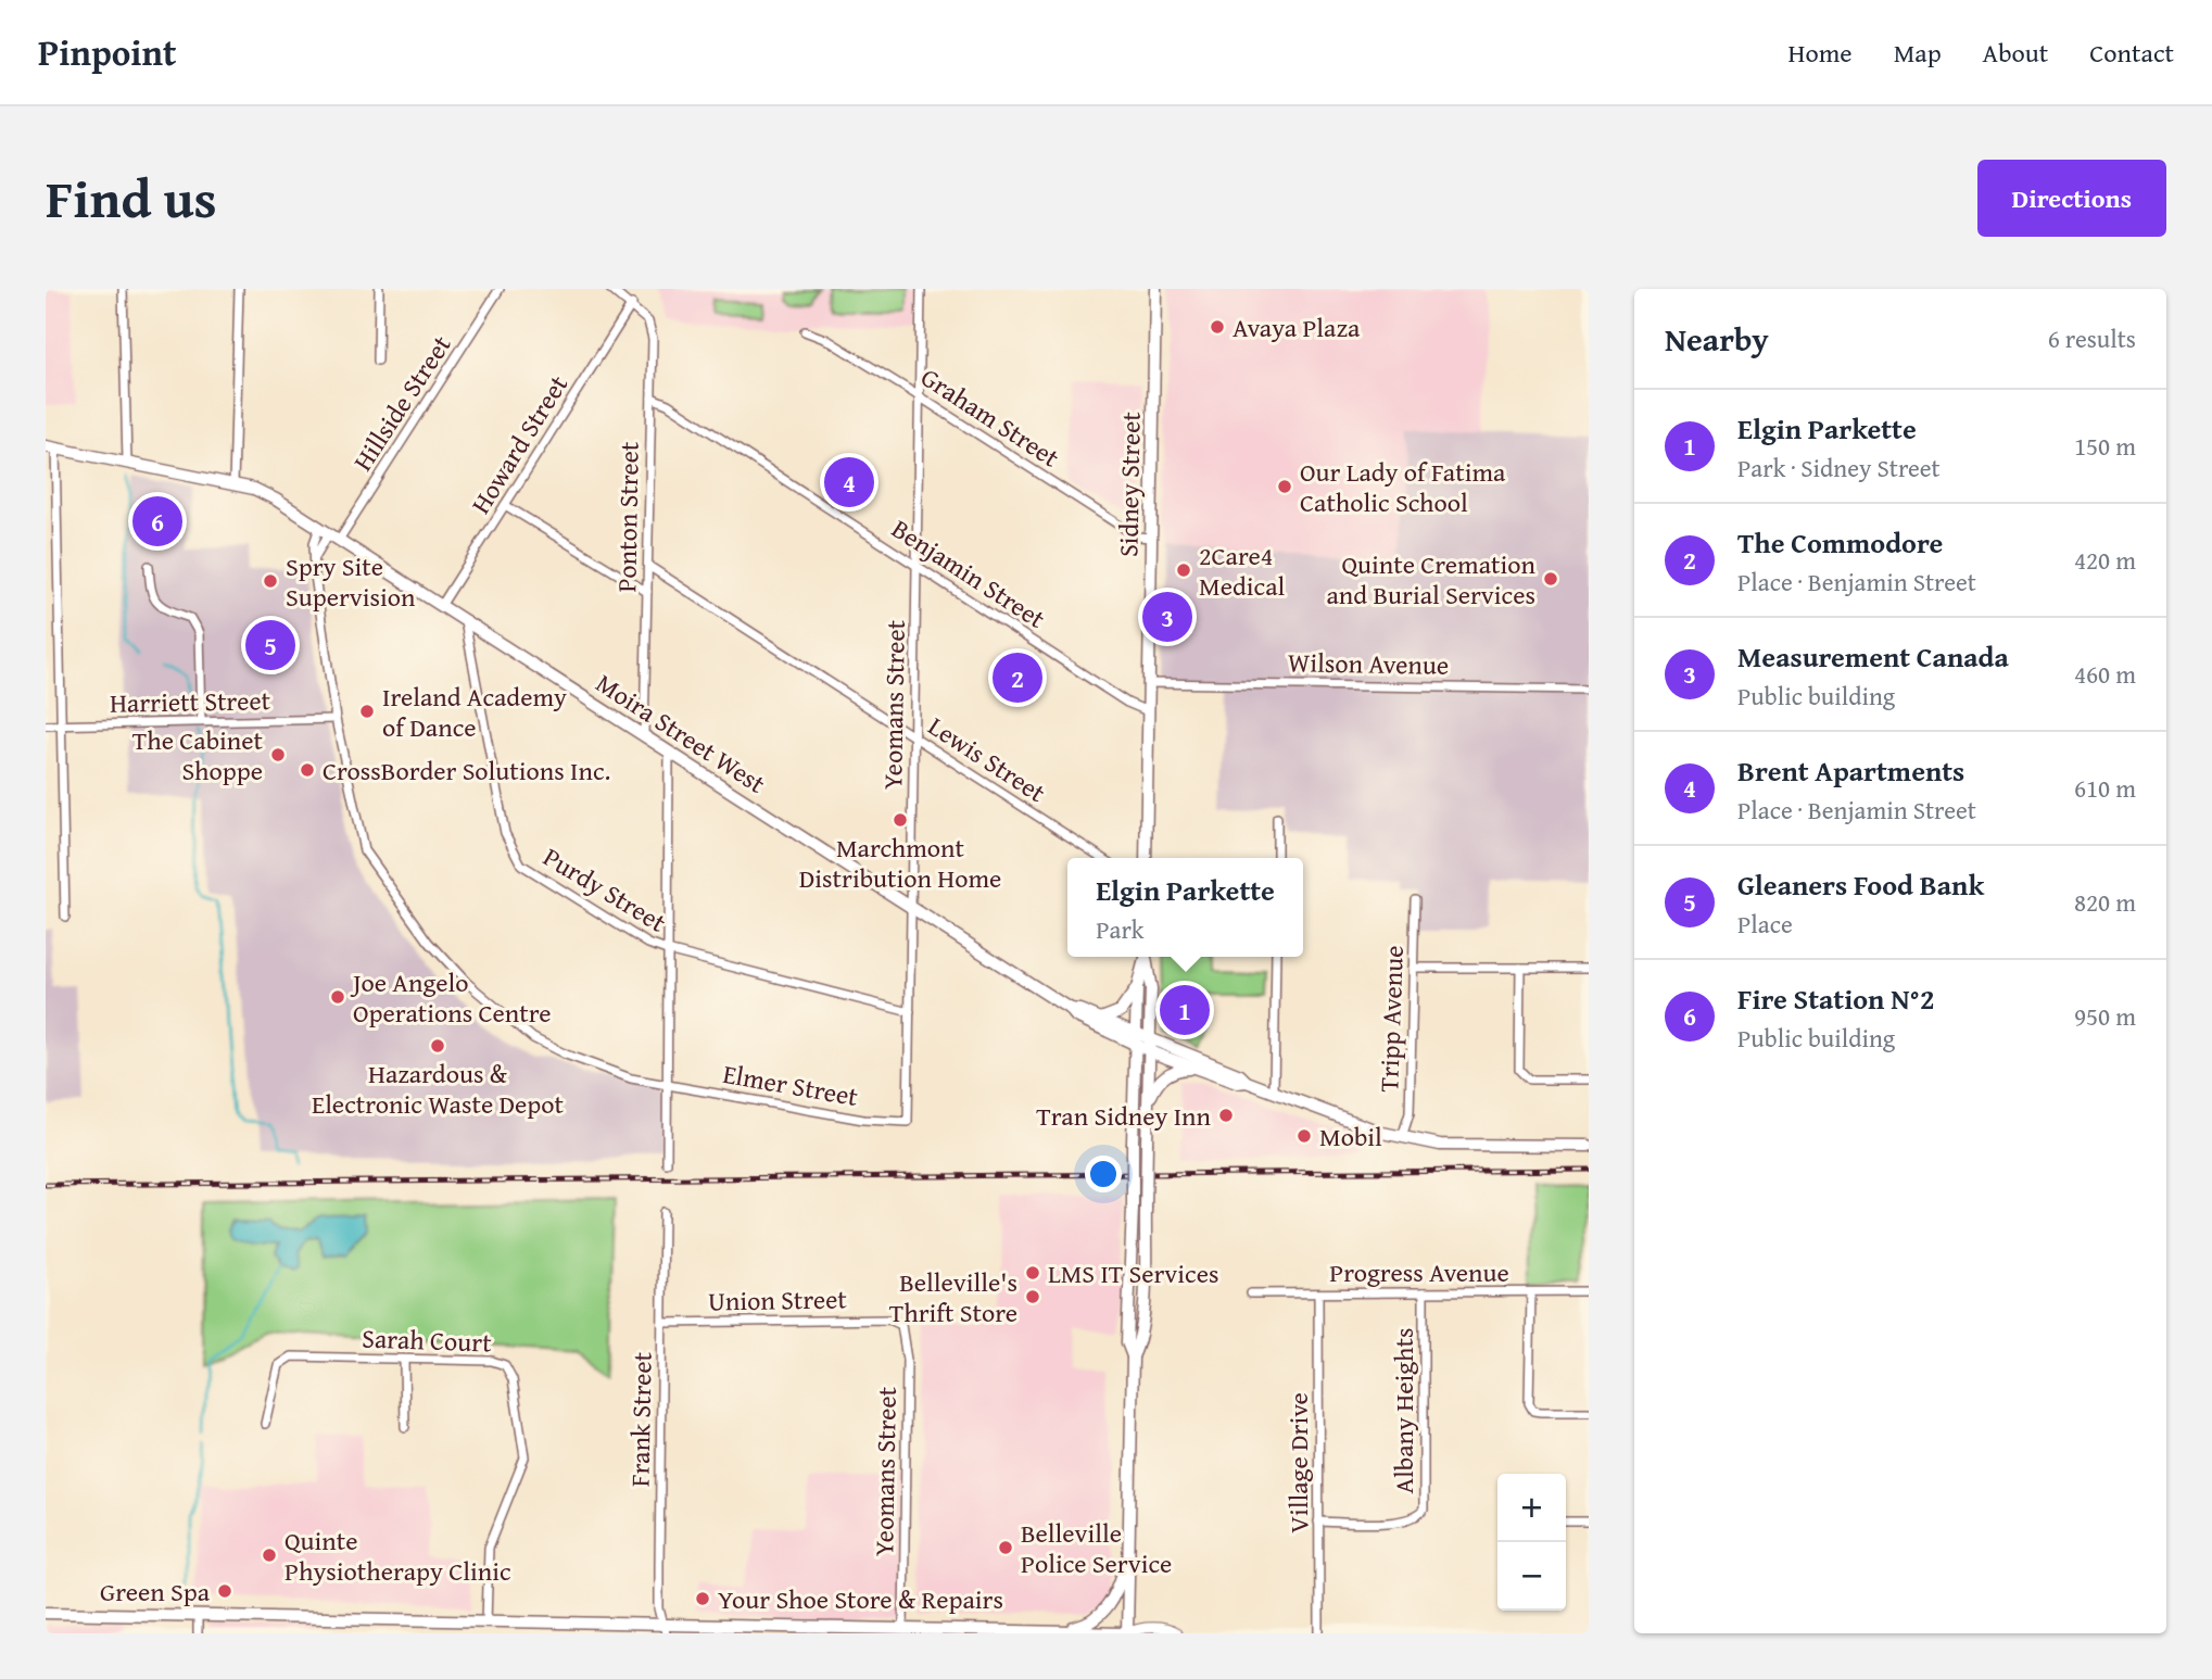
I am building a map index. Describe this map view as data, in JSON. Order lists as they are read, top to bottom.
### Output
{
  "streets": {
    "main road": ["Sidney Street", "Moira Street West"],
    "street": [
      "Hillside Street",
      "Graham Street",
      "Howard Street",
      "Ponton Street",
      "Benjamin Street",
      "Wilson Avenue",
      "Harriett Street",
      "Yeomans Street",
      "Lewis Street",
      "Purdy Street",
      "Tripp Avenue",
      "Elmer Street",
      "Progress Avenue",
      "Union Street",
      "Sarah Court",
      "Albany Heights",
      "Frank Street",
      "Village Drive"
    ]
  },
  "crossings": [
    ["Hillside Street", "Moira Street West"],
    ["Hillside Street", "Elmer Street"],
    ["Graham Street", "Sidney Street"],
    ["Graham Street", "Yeomans Street"],
    ["Howard Street", "Ponton Street"],
    ["Howard Street", "Moira Street West"],
    ["Sidney Street", "Benjamin Street"],
    ["Sidney Street", "Wilson Avenue"],
    ["Ponton Street", "Benjamin Street"],
    ["Ponton Street", "Moira Street West"],
    ["Ponton Street", "Lewis Street"],
    ["Benjamin Street", "Yeomans Street"],
    ["Harriett Street", "Elmer Street"],
    ["Yeomans Street", "Moira Street West"],
    ["Yeomans Street", "Lewis Street"],
    ["Yeomans Street", "Purdy Street"],
    ["Yeomans Street", "Elmer Street"],
    ["Yeomans Street", "Union Street"],
    ["Moira Street West", "Purdy Street"],
    ["Moira Street West", "Tripp Avenue"],
    ["Progress Avenue", "Albany Heights"],
    ["Progress Avenue", "Village Drive"],
    ["Union Street", "Frank Street"],
    ["Albany Heights", "Village Drive"]
  ],
  "places": [
    "Avaya Plaza",
    "Our Lady of Fatima Catholic School",
    "2Care4 Medical",
    "Quinte Cremation and Burial Services",
    "Spry Site Supervision",
    "Ireland Academy of Dance",
    "The Cabinet Shoppe",
    "CrossBorder Solutions Inc.",
    "Marchmont Distribution Home",
    "Joe Angelo Operations Centre",
    "Hazardous & Electronic Waste Depot",
    "Tran Sidney Inn",
    "Mobil",
    "LMS IT Services",
    "Belleville's Thrift Store",
    "Belleville Police Service",
    "Quinte Physiotherapy Clinic",
    "Green Spa",
    "Your Shoe Store & Repairs"
  ],
  "page": {
    "header": "Pinpoint",
    "nav": [
      "Home",
      "Map",
      "About",
      "Contact"
    ],
    "title": "Find us",
    "buttons": "Directions",
    "heading": ["Nearby", "6 results"],
    "list": [
      {
        "mark": "1",
        "name": "Elgin Parkette",
        "note": "Park · Sidney Street",
        "value": "150 m"
      },
      {
        "mark": "2",
        "name": "The Commodore",
        "note": "Place · Benjamin Street",
        "value": "420 m"
      },
      {
        "mark": "3",
        "name": "Measurement Canada",
        "note": "Public building",
        "value": "460 m"
      },
      {
        "mark": "4",
        "name": "Brent Apartments",
        "note": "Place · Benjamin Street",
        "value": "610 m"
      },
      {
        "mark": "5",
        "name": "Gleaners Food Bank",
        "note": "Place",
        "value": "820 m"
      },
      {
        "mark": "6",
        "name": "Fire Station N°2",
        "note": "Public building",
        "value": "950 m"
      }
    ],
    "pins": [
      "4",
      "6",
      "3",
      "5",
      "2",
      "1"
    ],
    "popup": ["Elgin Parkette", "Park"],
    "map_buttons": ["+", "−"]
  }
}
